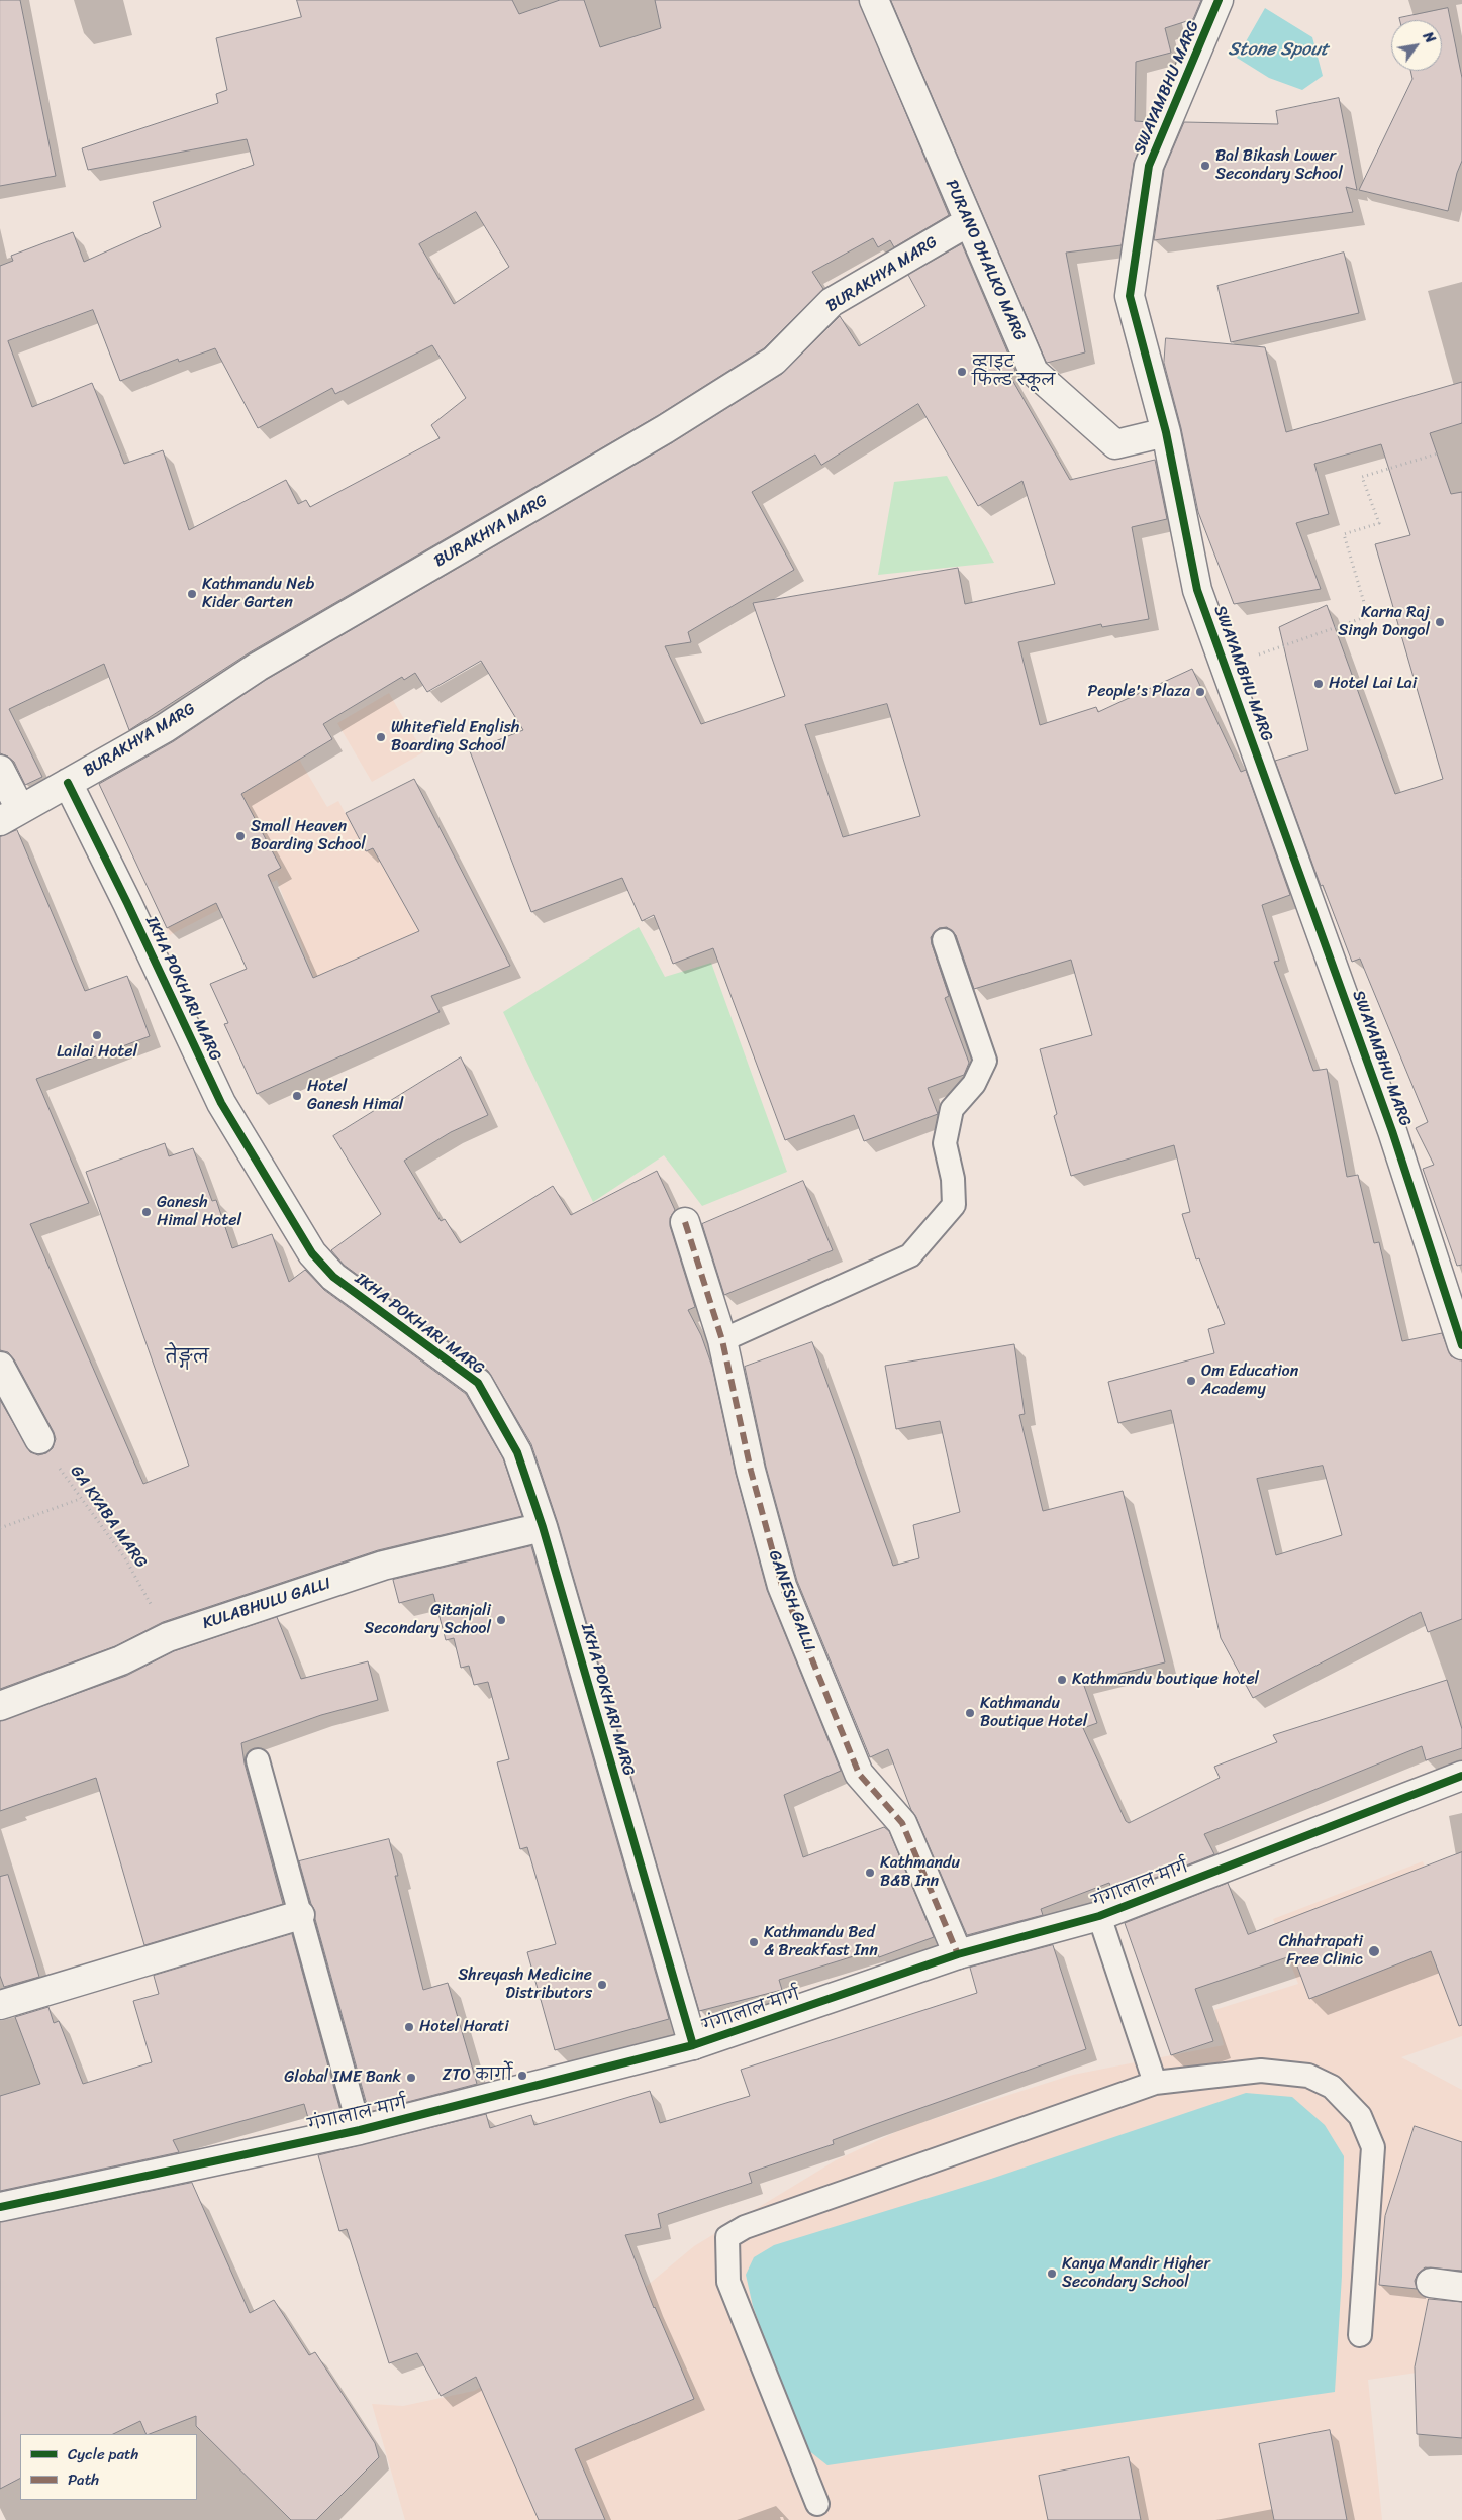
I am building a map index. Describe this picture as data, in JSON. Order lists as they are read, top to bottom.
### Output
{
  "streets": {
    "street": [
      "SWAYAMBHU MARG",
      "PURANO DHALKO MARG",
      "BURAKHYA MARG",
      "IKHA POKHARI MARG",
      "GANESH GALLI",
      "KULABHULU GALLI",
      "गंगालाल मार्ग"
    ],
    "path": ["GA KYABA MARG"]
  },
  "crossings": [
    ["SWAYAMBHU MARG", "PURANO DHALKO MARG"],
    ["PURANO DHALKO MARG", "BURAKHYA MARG"],
    ["BURAKHYA MARG", "IKHA POKHARI MARG"],
    ["IKHA POKHARI MARG", "KULABHULU GALLI"],
    ["IKHA POKHARI MARG", "गंगालाल मार्ग"],
    ["GA KYABA MARG", "KULABHULU GALLI"],
    ["GANESH GALLI", "गंगालाल मार्ग"]
  ],
  "districts": ["तेङ्गल"],
  "water": ["Stone Spout"],
  "places": [
    "Bal Bikash Lower Secondary School",
    "व्हाइट फिल्ड स्कूल",
    "Kathmandu Neb Kider Garten",
    "Karna Raj Singh Dongol",
    "Hotel Lai Lai",
    "People's Plaza",
    "Whitefield English Boarding School",
    "Small Heaven Boarding School",
    "Lailai Hotel",
    "Hotel Ganesh Himal",
    "Ganesh Himal Hotel",
    "Om Education Academy",
    "Gitanjali Secondary School",
    "Kathmandu boutique hotel",
    "Kathmandu Boutique Hotel",
    "Kathmandu B&B Inn",
    "Kathmandu Bed & Breakfast Inn",
    "Chhatrapati Free Clinic",
    "Shreyash Medicine Distributors",
    "Hotel Harati",
    "ZTO कार्गो",
    "Global IME Bank",
    "Kanya Mandir Higher Secondary School"
  ],
  "legend": ["Cycle path", "Path"],
  "north": "top right"
}
